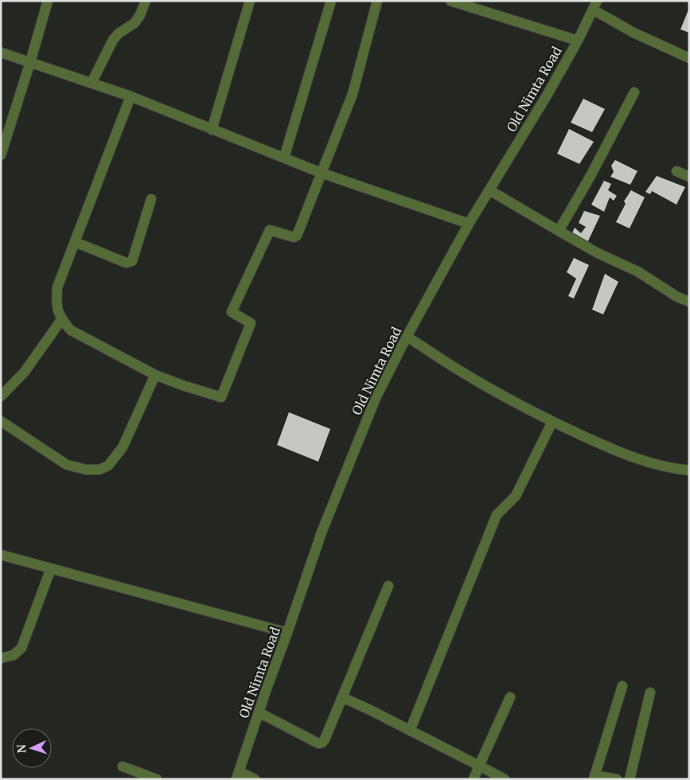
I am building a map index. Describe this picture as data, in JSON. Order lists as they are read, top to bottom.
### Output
{
  "streets": {
    "street": ["Old Nimta Road"]
  },
  "north": "left"
}
